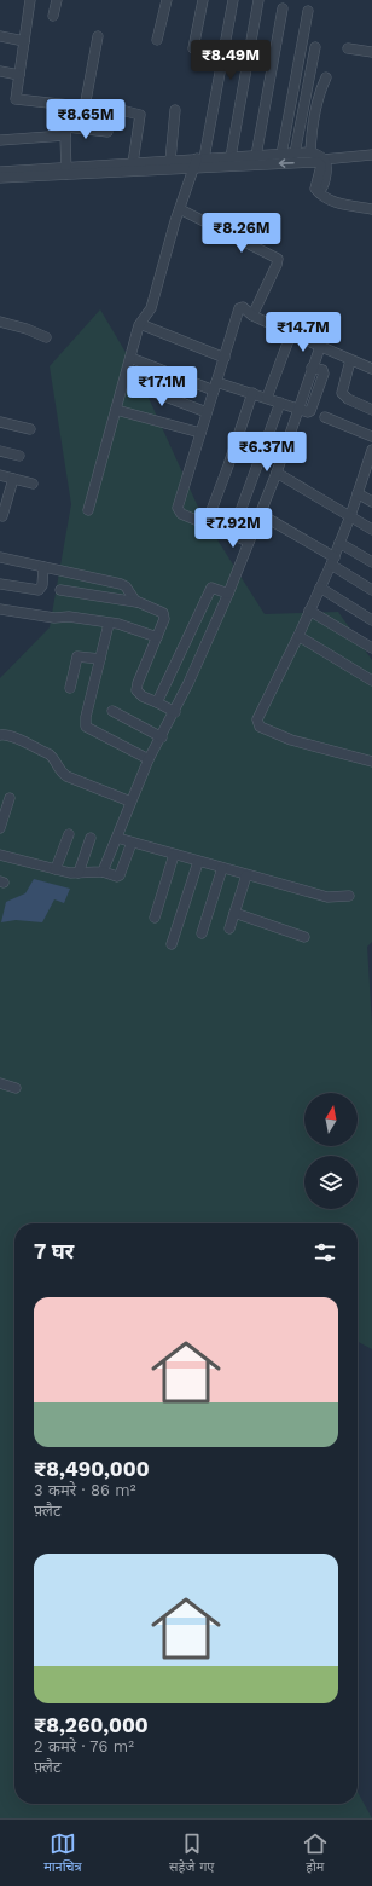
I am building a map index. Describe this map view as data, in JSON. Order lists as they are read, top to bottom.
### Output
{
  "north": "top",
  "page": {
    "price": [
      "₹8.49M",
      "₹8.65M",
      "₹8.26M",
      "₹14.7M",
      "₹17.1M",
      "₹6.37M",
      "₹7.92M"
    ],
    "heading": "7 घर",
    "list": [
      {
        "name": "₹8,490,000",
        "note": "3 कमरे · 86 m² · फ़्लैट"
      },
      {
        "name": "₹8,260,000",
        "note": "2 कमरे · 76 m² · फ़्लैट"
      }
    ],
    "tabs": ["मानचित्र", "सहेजे गए", "होम"]
  }
}
